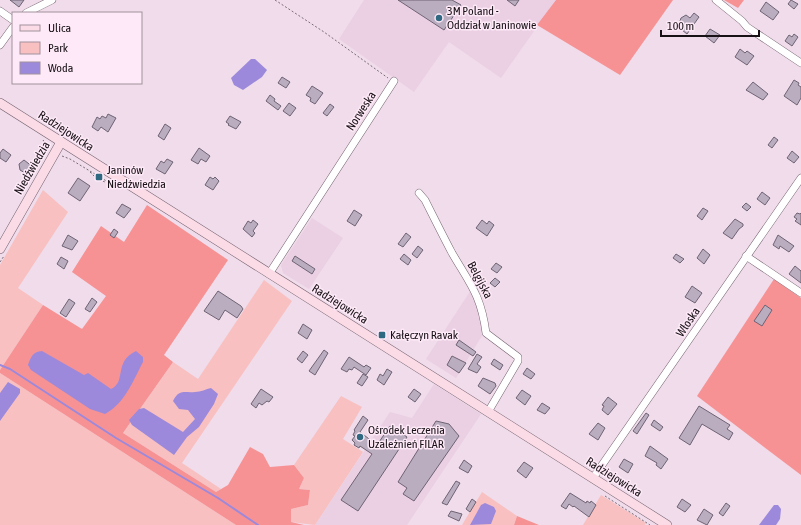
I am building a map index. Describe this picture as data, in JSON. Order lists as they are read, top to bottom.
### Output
{
  "streets": {
    "main road": ["Radziejowicka", "Niedźwiedzia"],
    "street": ["Norweska", "Belgijska", "Włoska"]
  },
  "crossings": [
    ["Norweska", "Radziejowicka"],
    ["Radziejowicka", "Niedźwiedzia"],
    ["Radziejowicka", "Belgijska"],
    ["Radziejowicka", "Włoska"]
  ],
  "places": {
    "other": ["3M Poland - Oddział w Janinowie", "Ośrodek Leczenia Uzależnień FILAR"],
    "transit": ["Janinów Niedźwiedzia", "Kałęczyn Ravak"]
  },
  "legend": ["Ulica", "Park", "Woda"],
  "scale_bar": "100 m"
}
